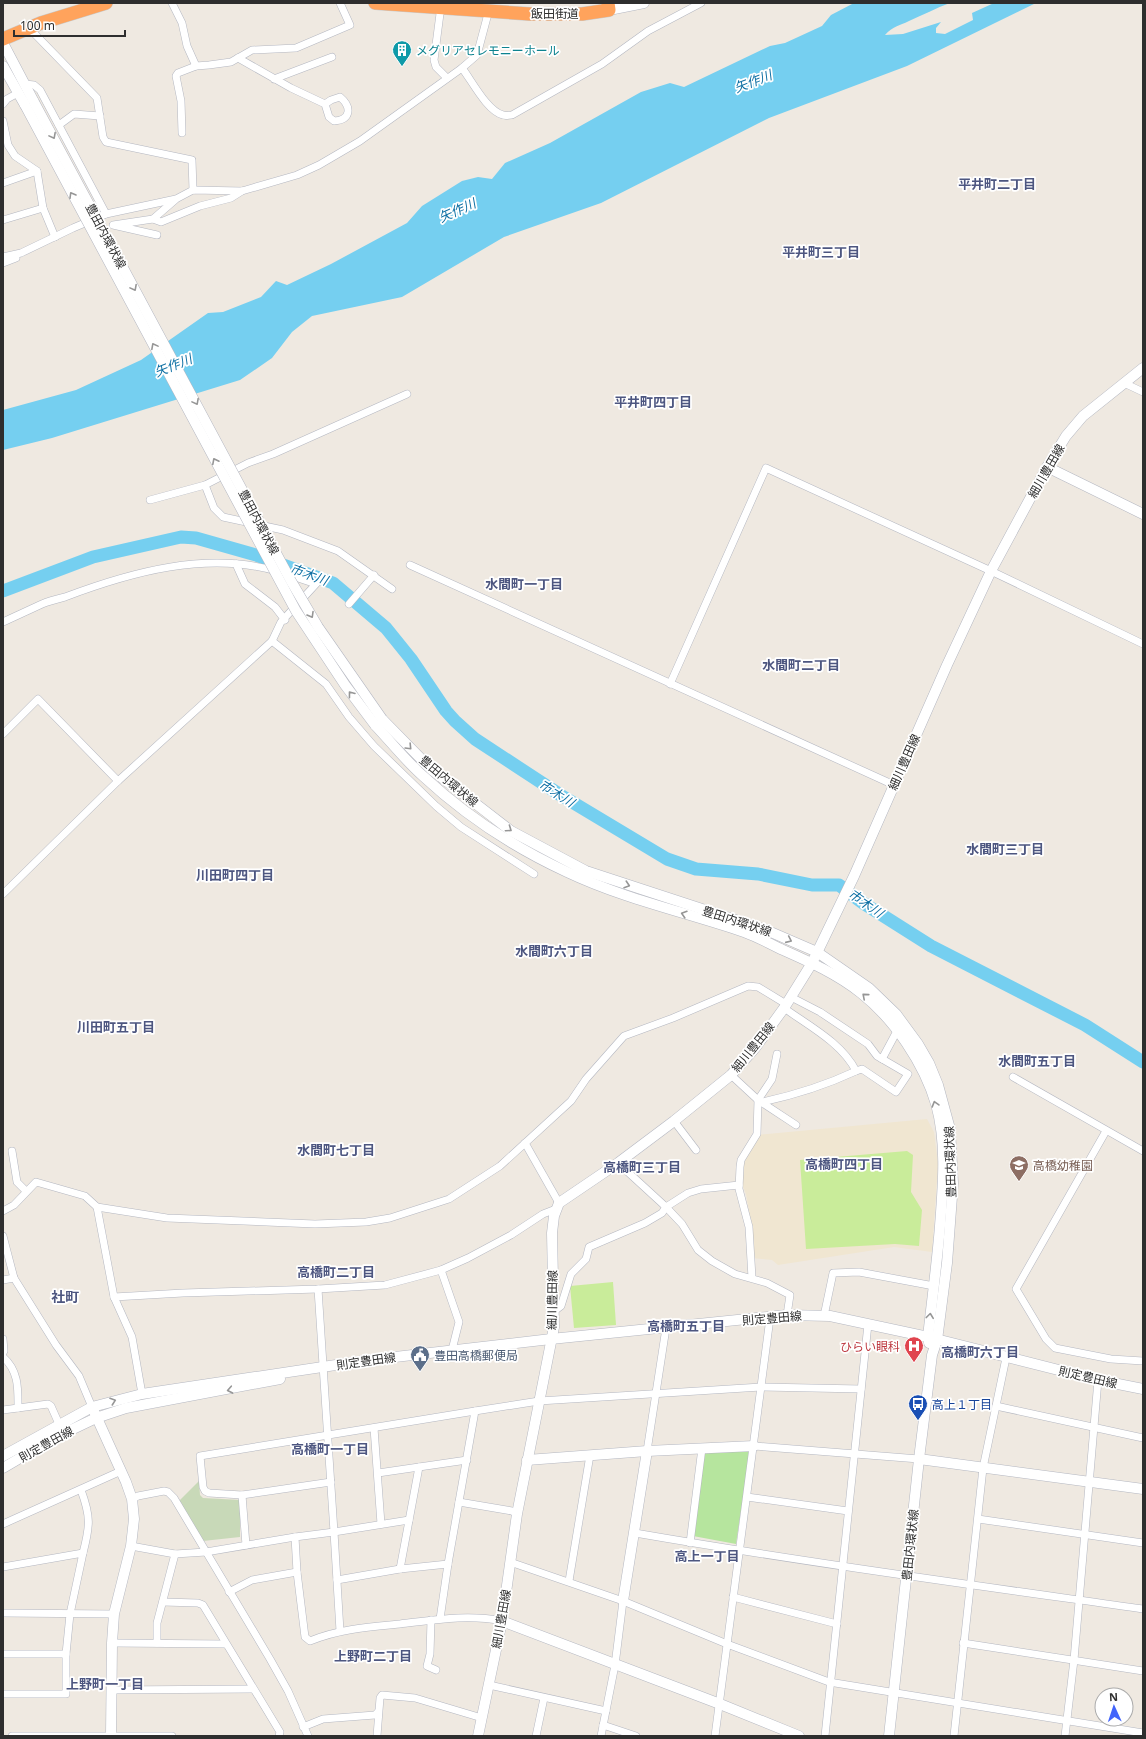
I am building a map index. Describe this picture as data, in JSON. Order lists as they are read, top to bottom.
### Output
{
  "streets": {
    "highway": ["飯田街道"],
    "street": ["豊田内環状線", "細川豊田線", "則定豊田線"]
  },
  "crossings": [
    ["豊田内環状線", "細川豊田線"],
    ["豊田内環状線", "則定豊田線"],
    ["細川豊田線", "則定豊田線"]
  ],
  "districts": [
    "平井町二丁目",
    "平井町三丁目",
    "平井町四丁目",
    "水間町一丁目",
    "水間町二丁目",
    "水間町三丁目",
    "川田町四丁目",
    "水間町六丁目",
    "川田町五丁目",
    "水間町五丁目",
    "水間町七丁目",
    "高橋町四丁目",
    "高橋町三丁目",
    "高橋町二丁目",
    "社町",
    "高橋町五丁目",
    "高橋町六丁目",
    "高橋町一丁目",
    "高上一丁目",
    "上野町二丁目",
    "上野町一丁目"
  ],
  "water": ["矢作川", "市木川"],
  "places": {
    "building": ["メグリアセレモニーホール"],
    "school or university": ["高橋幼稚園"],
    "hospital": ["ひらい眼科"],
    "public building": ["豊田高橋郵便局"],
    "bus stop": ["高上１丁目"]
  },
  "scale_bar": "100 m",
  "north": "top"
}
